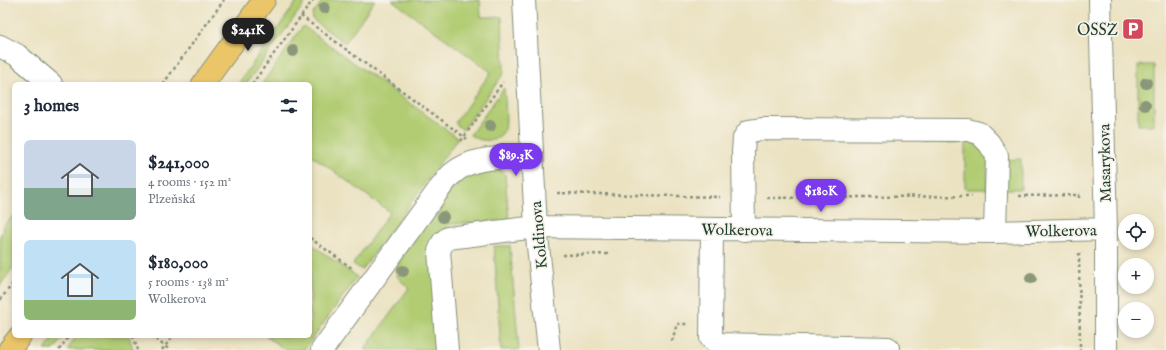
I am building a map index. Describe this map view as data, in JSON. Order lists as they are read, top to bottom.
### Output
{
  "streets": {
    "street": ["Masarykova", "Wolkerova", "Koldinova"]
  },
  "crossings": [
    ["Masarykova", "Wolkerova"],
    ["Wolkerova", "Koldinova"]
  ],
  "places": {
    "parking": ["OSSZ"]
  },
  "page": {
    "price": ["$241K", "$89.3K", "$180K"],
    "heading": "3 homes",
    "list": [
      {
        "name": "$241,000",
        "note": "4 rooms · 152 m² · Plzeňská"
      },
      {
        "name": "$180,000",
        "note": "5 rooms · 138 m² · Wolkerova"
      }
    ],
    "map_buttons": ["+", "−"]
  }
}
